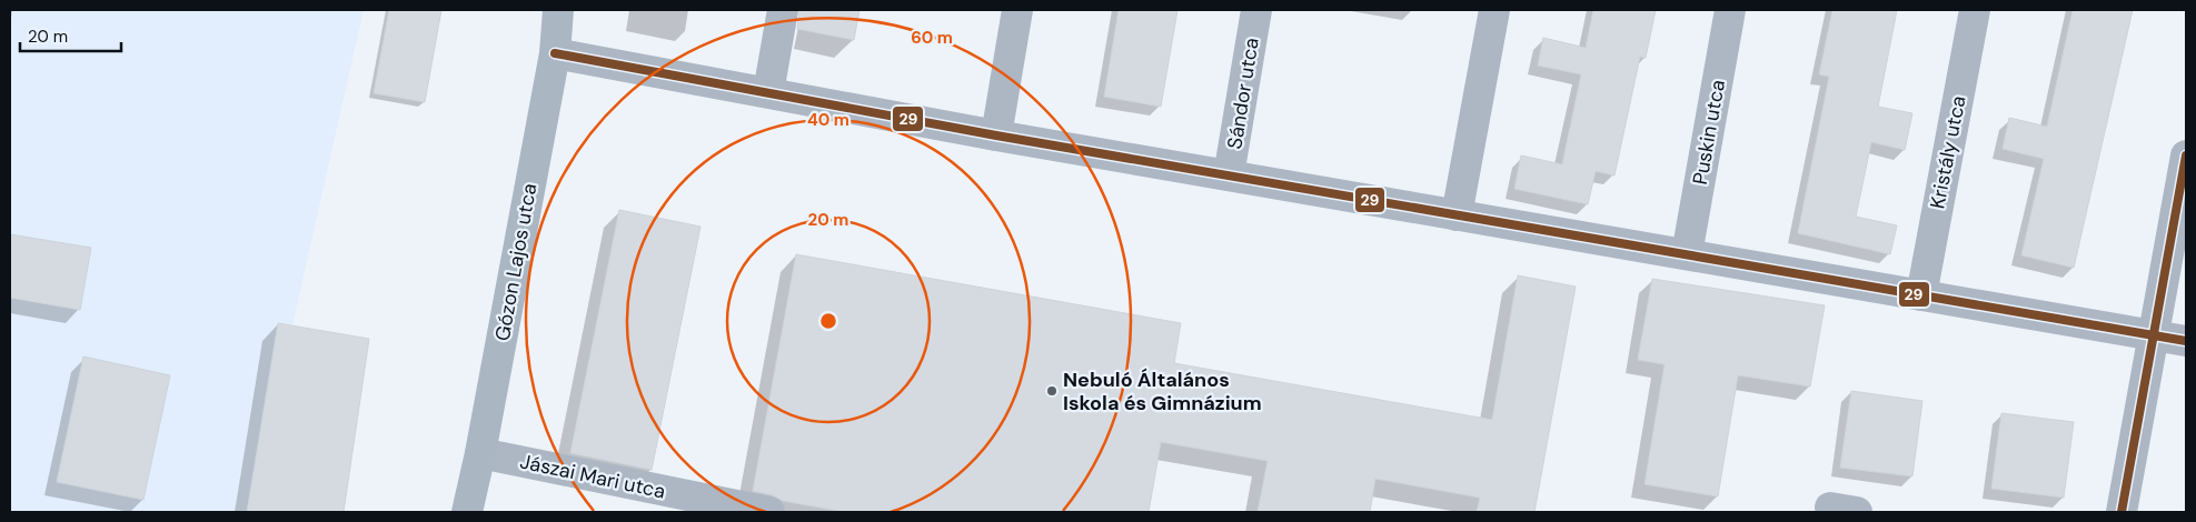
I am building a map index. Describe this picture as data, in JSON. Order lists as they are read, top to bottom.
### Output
{
  "streets": {
    "street": [
      "Sándor utca",
      "Puskin utca",
      "Kristály utca",
      "Gózon Lajos utca",
      "Jászai Mari utca"
    ]
  },
  "crossings": [
    ["Gózon Lajos utca", "Jászai Mari utca"]
  ],
  "places": ["Nebuló Általános Iskola és Gimnázium"],
  "lines": ["transit line 29"],
  "scale_bar": "20 m",
  "rings": ["60 m", "40 m", "20 m"]
}
